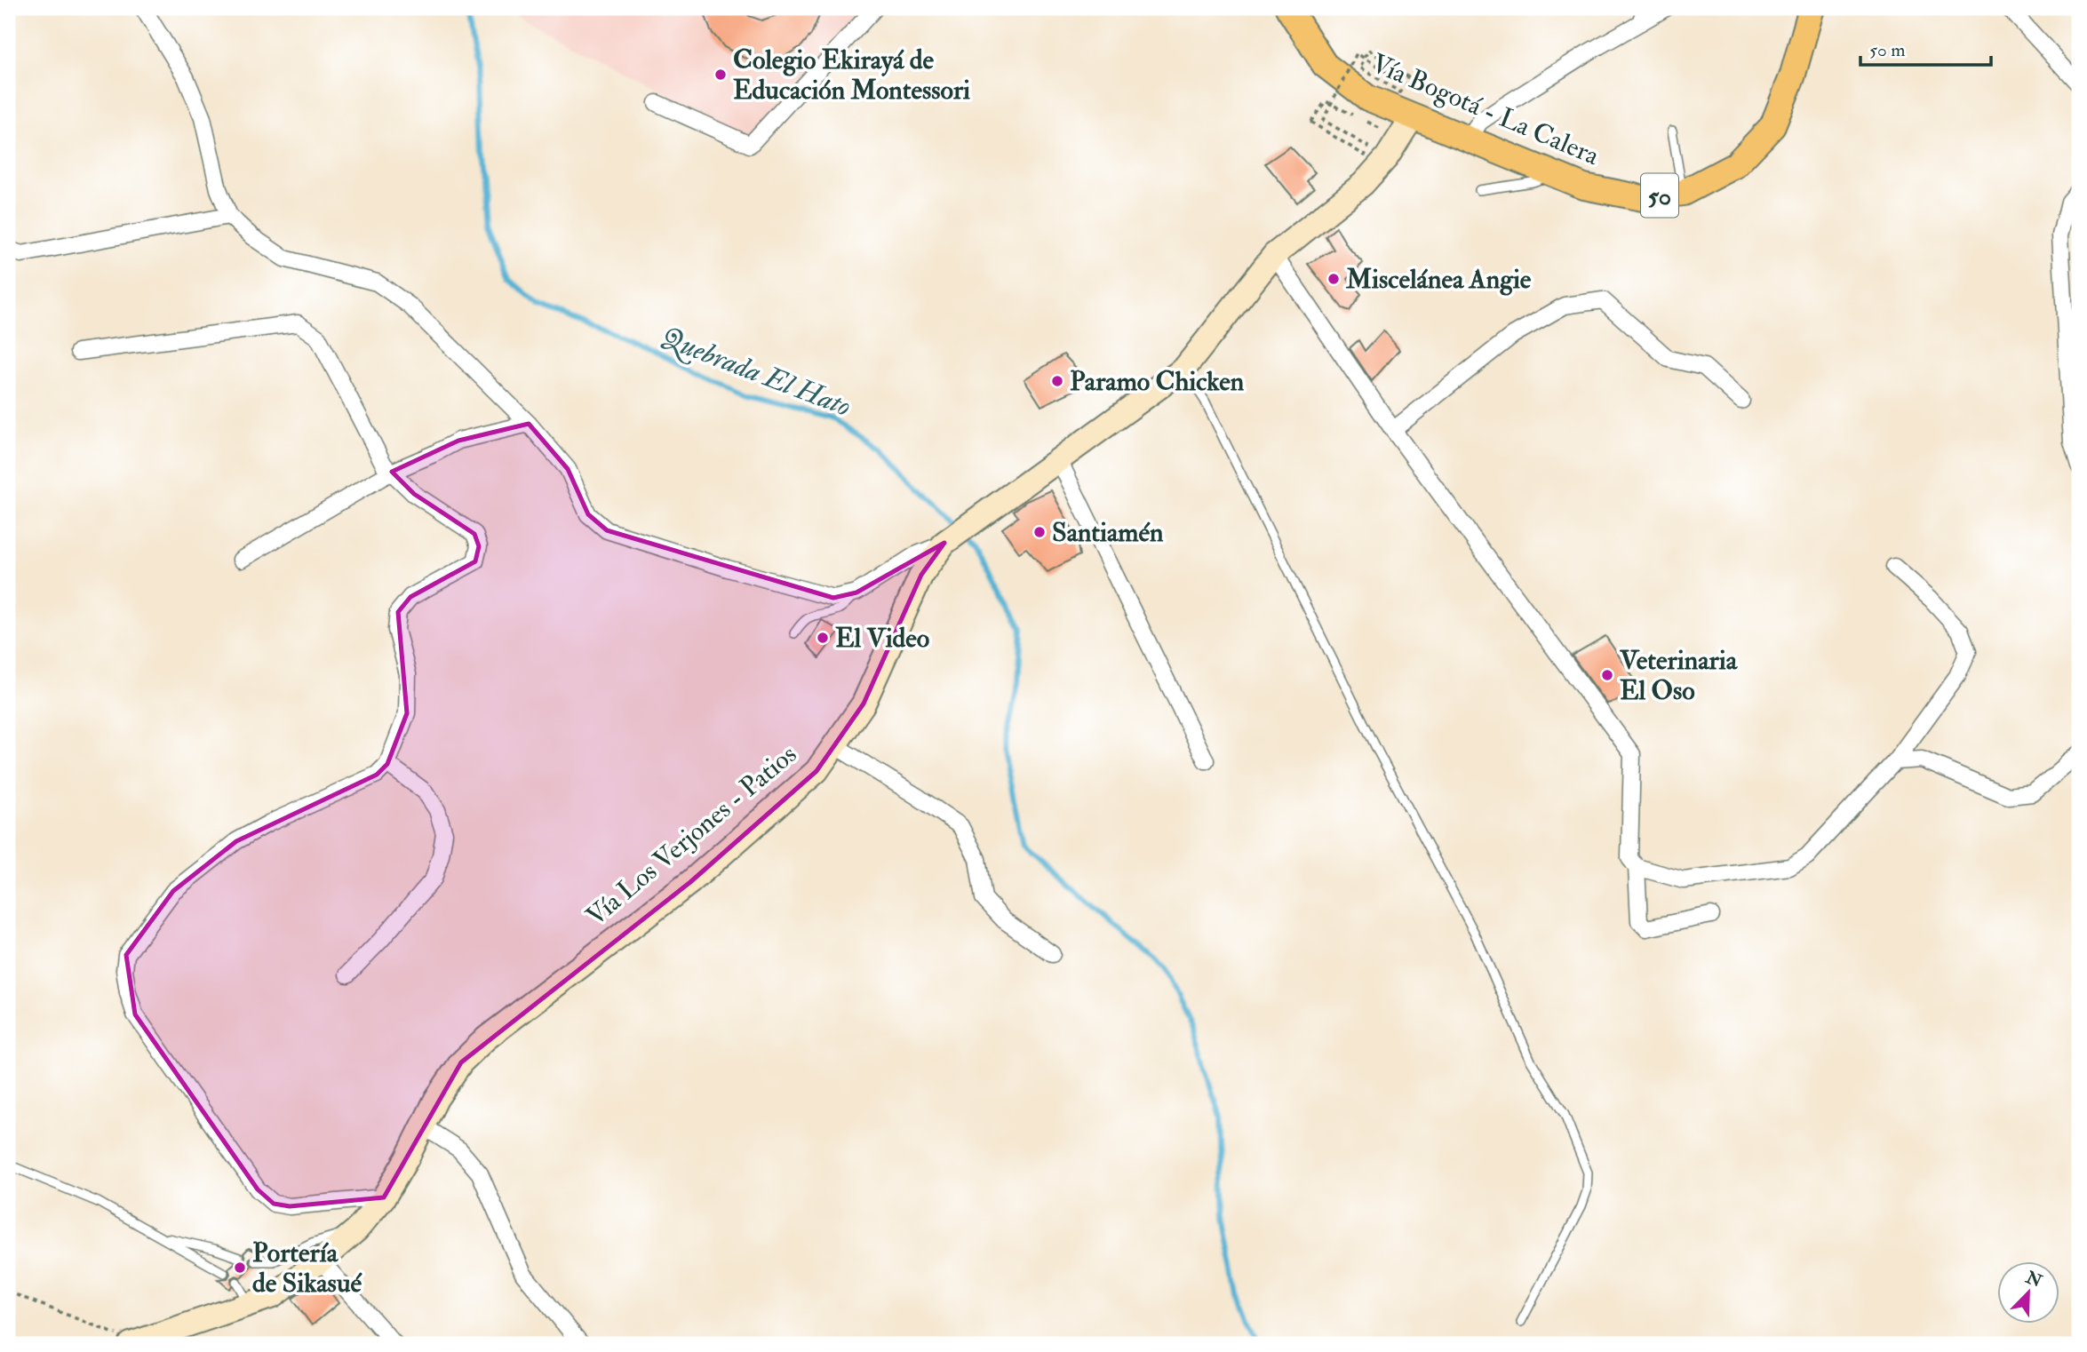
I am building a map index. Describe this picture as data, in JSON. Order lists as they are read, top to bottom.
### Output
{
  "streets": {
    "main road": ["Vía Bogotá - La Calera", "50"],
    "street": ["Vía Los Verjones - Patios"]
  },
  "crossings": [
    ["Vía Bogotá - La Calera", "Vía Los Verjones - Patios"]
  ],
  "water": ["Quebrada El Hato"],
  "places": [
    "Colegio Ekirayá de Educación Montessori",
    "Miscelánea Angie",
    "Paramo Chicken",
    "Santiamén",
    "El Video",
    "Veterinaria El Oso",
    "Portería de Sikasué"
  ],
  "scale_bar": "50 m",
  "north": "top right"
}
